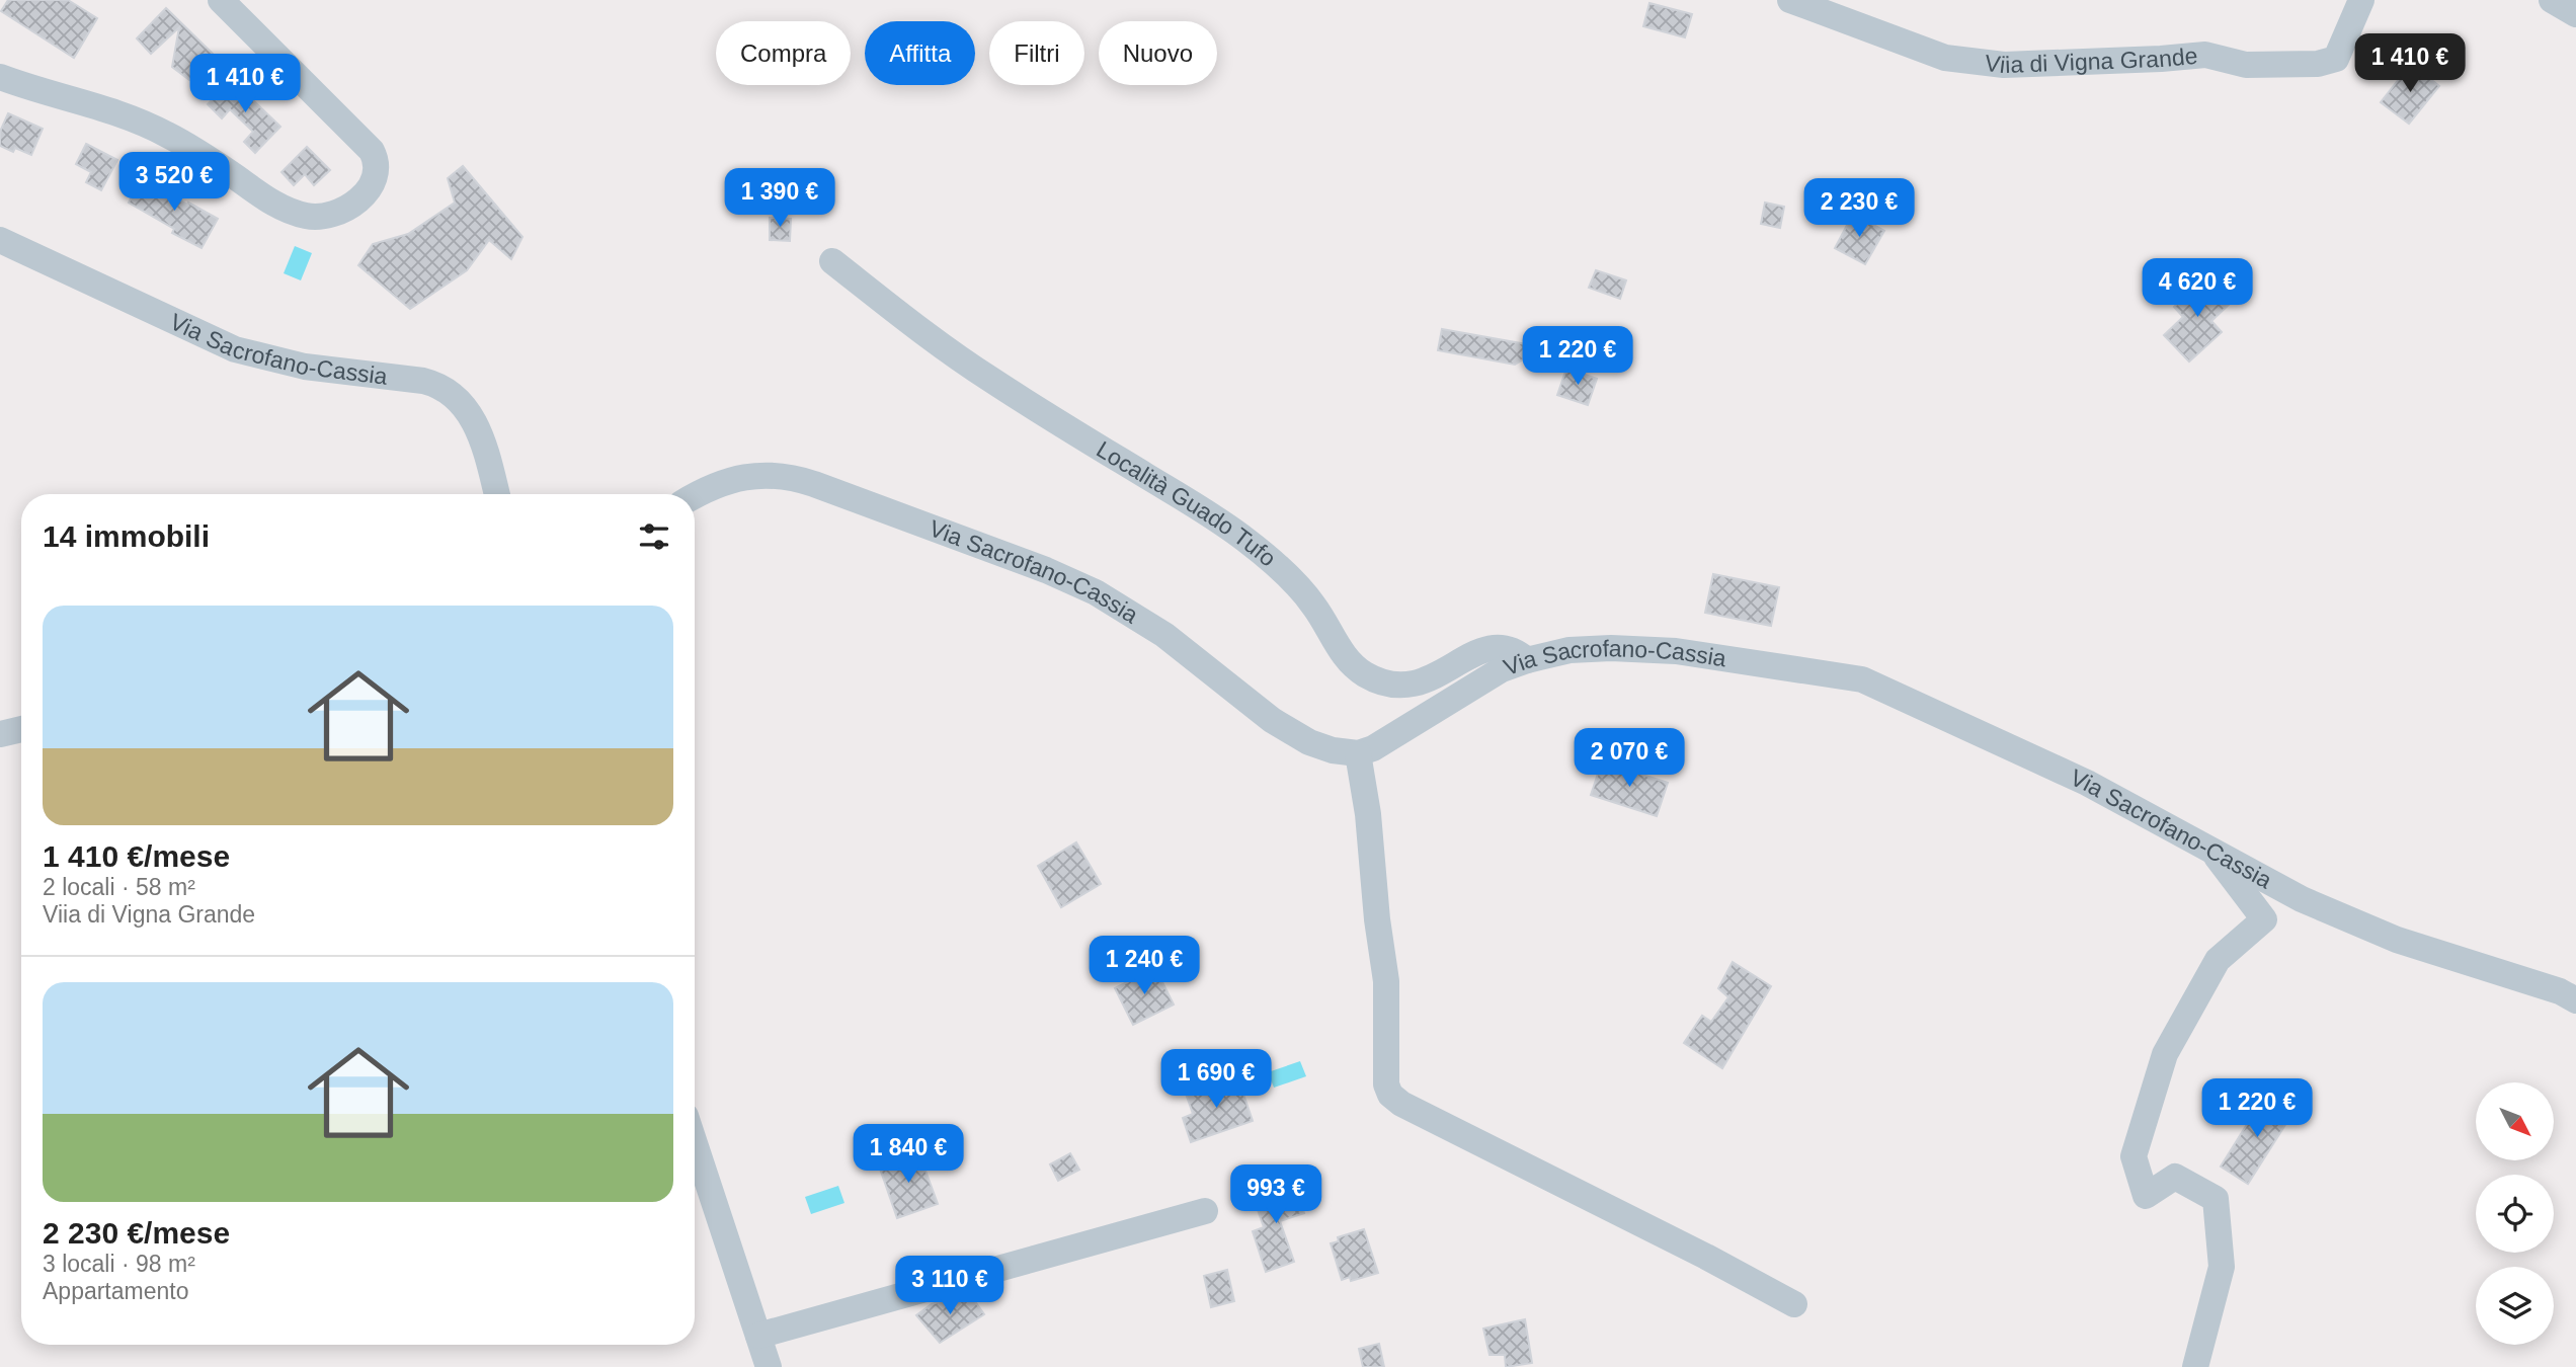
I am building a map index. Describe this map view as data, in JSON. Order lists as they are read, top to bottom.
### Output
{
  "streets": {
    "street": ["Viia di Vigna Grande", "Via Sacrofano-Cassia", "Località Guado Tufo"]
  },
  "crossings": [
    ["Via Sacrofano-Cassia", "Località Guado Tufo"]
  ],
  "north": "bottom right",
  "page": {
    "chip": [
      "Compra",
      "Affitta",
      "Filtri",
      "Nuovo"
    ],
    "price": [
      "1 410 €",
      "1 410 €",
      "3 520 €",
      "1 390 €",
      "2 230 €",
      "4 620 €",
      "1 220 €",
      "2 070 €",
      "1 240 €",
      "1 690 €",
      "1 220 €",
      "1 840 €",
      "993 €",
      "3 110 €"
    ],
    "heading": "14 immobili",
    "list": [
      {
        "name": "1 410 €/mese",
        "note": "2 locali · 58 m² · Viia di Vigna Grande"
      },
      {
        "name": "2 230 €/mese",
        "note": "3 locali · 98 m² · Appartamento"
      }
    ]
  }
}
